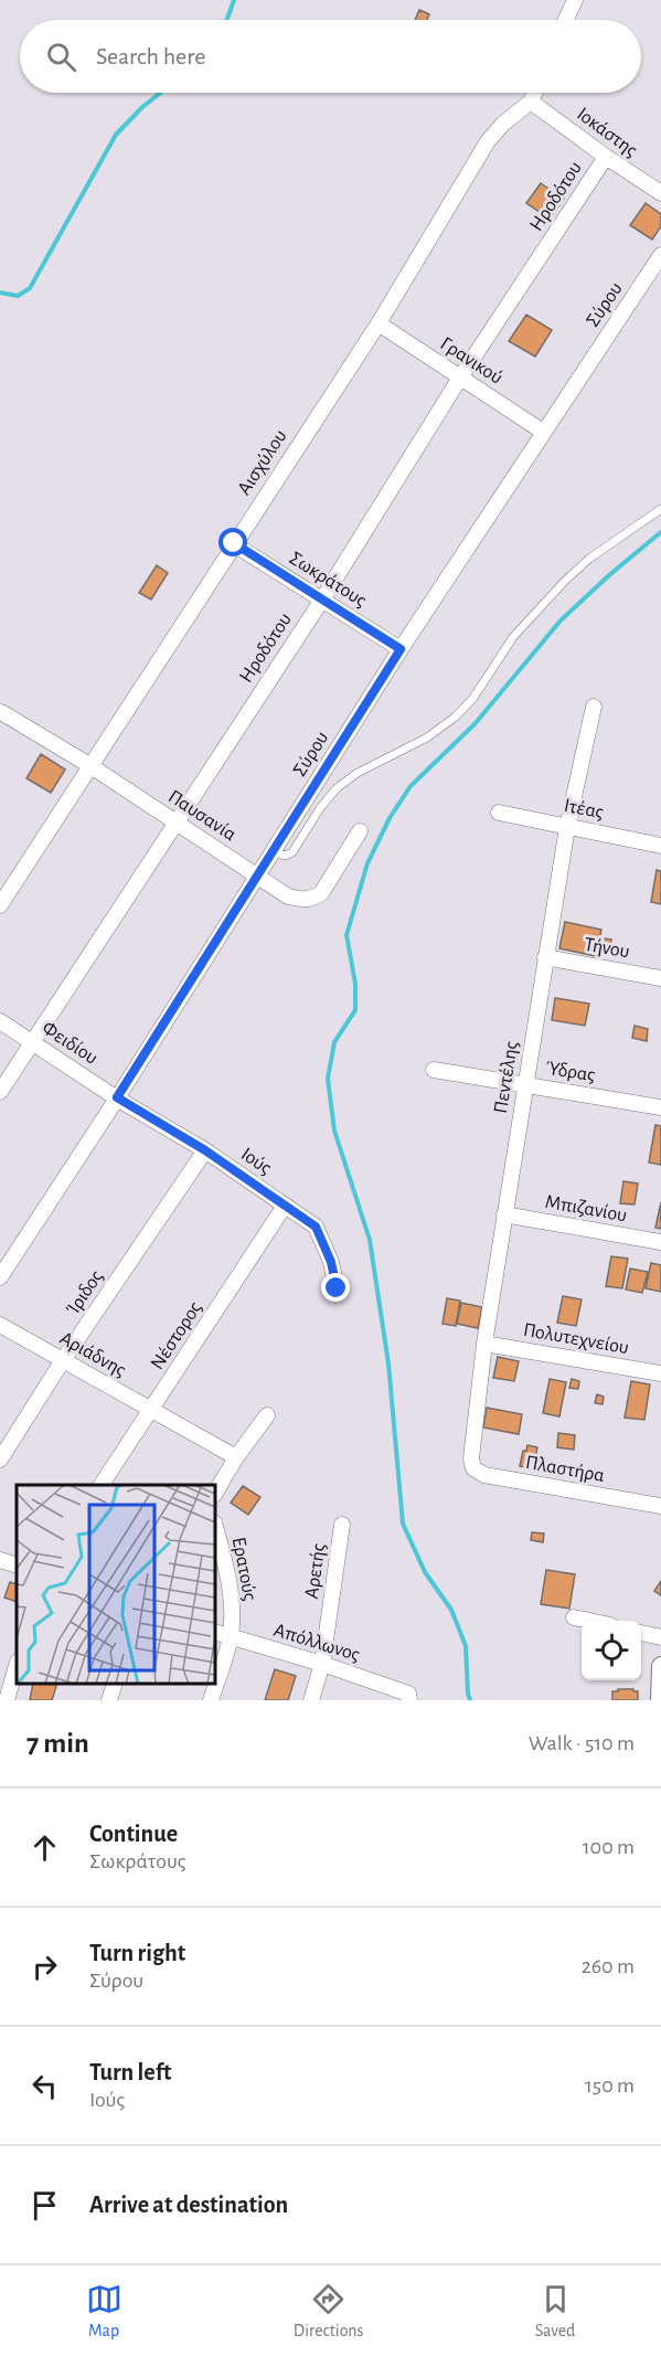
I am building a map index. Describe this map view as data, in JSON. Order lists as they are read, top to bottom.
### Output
{
  "streets": {
    "street": [
      "Ιοκάστης",
      "Ηροδότου",
      "Σύρου",
      "Γρανικού",
      "Αισχύλου",
      "Σωκράτους",
      "Ιτέας",
      "Παυσανία",
      "Τήνου",
      "Φειδίου",
      "Ύδρας",
      "Πεντέλης",
      "Ιούς",
      "Μπιζανίου",
      "Ίριδος",
      "Νέστορος",
      "Πολυτεχνείου",
      "Αριάδνης",
      "Πλαστήρα",
      "Ερατούς",
      "Αρετής",
      "Απόλλωνος"
    ]
  },
  "crossings": [
    ["Ιοκάστης", "Ηροδότου"],
    ["Ιοκάστης", "Αισχύλου"],
    ["Ηροδότου", "Γρανικού"],
    ["Ηροδότου", "Σωκράτους"],
    ["Ηροδότου", "Παυσανία"],
    ["Ηροδότου", "Φειδίου"],
    ["Σύρου", "Γρανικού"],
    ["Σύρου", "Σωκράτους"],
    ["Σύρου", "Παυσανία"],
    ["Σύρου", "Φειδίου"],
    ["Σύρου", "Ιούς"],
    ["Γρανικού", "Αισχύλου"],
    ["Αισχύλου", "Σωκράτους"],
    ["Αισχύλου", "Παυσανία"],
    ["Ιτέας", "Πεντέλης"],
    ["Τήνου", "Πεντέλης"],
    ["Φειδίου", "Ιούς"],
    ["Ύδρας", "Πεντέλης"],
    ["Πεντέλης", "Μπιζανίου"],
    ["Πεντέλης", "Πολυτεχνείου"],
    ["Πεντέλης", "Πλαστήρα"],
    ["Ιούς", "Ίριδος"],
    ["Ιούς", "Νέστορος"],
    ["Ίριδος", "Αριάδνης"],
    ["Νέστορος", "Αριάδνης"],
    ["Ερατούς", "Απόλλωνος"],
    ["Αρετής", "Απόλλωνος"]
  ],
  "page": {
    "search": "Search here",
    "heading": ["7 min", "Walk · 510 m"],
    "list": [
      ["Continue", "Σωκράτους", "100 m"],
      ["Turn right", "Σύρου", "260 m"],
      ["Turn left", "Ιούς", "150 m"],
      "Arrive at destination"
    ],
    "nav": ["Map", "Directions", "Saved"]
  }
}
